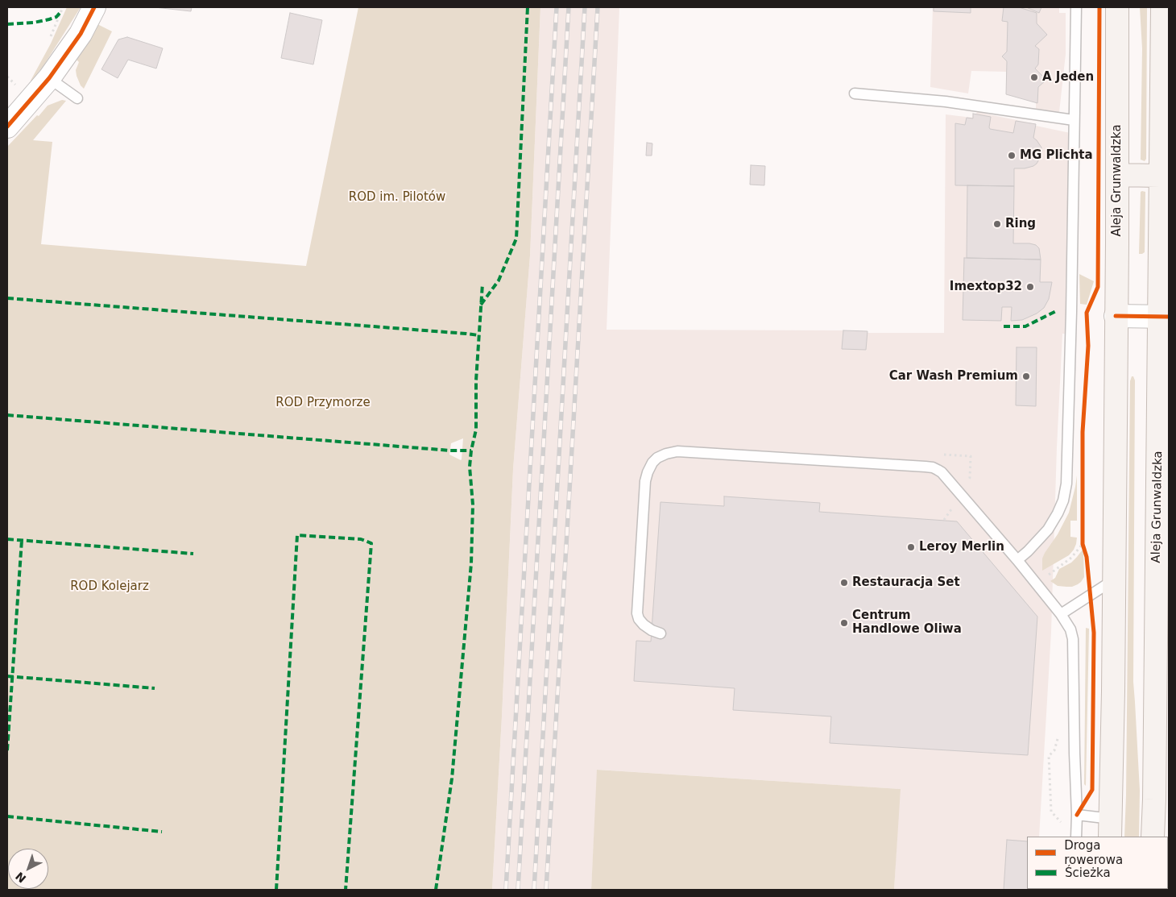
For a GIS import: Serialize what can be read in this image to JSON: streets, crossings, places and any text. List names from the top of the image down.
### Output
{
  "streets": {
    "main road": ["Aleja Grunwaldzka"]
  },
  "parks": ["ROD im. Pilotów", "ROD Przymorze", "ROD Kolejarz"],
  "places": [
    "A Jeden",
    "MG Plichta",
    "Ring",
    "Imextop32",
    "Car Wash Premium",
    "Leroy Merlin",
    "Restauracja Set",
    "Centrum Handlowe Oliwa"
  ],
  "legend": ["Droga rowerowa", "Ścieżka"],
  "north": "bottom left"
}
